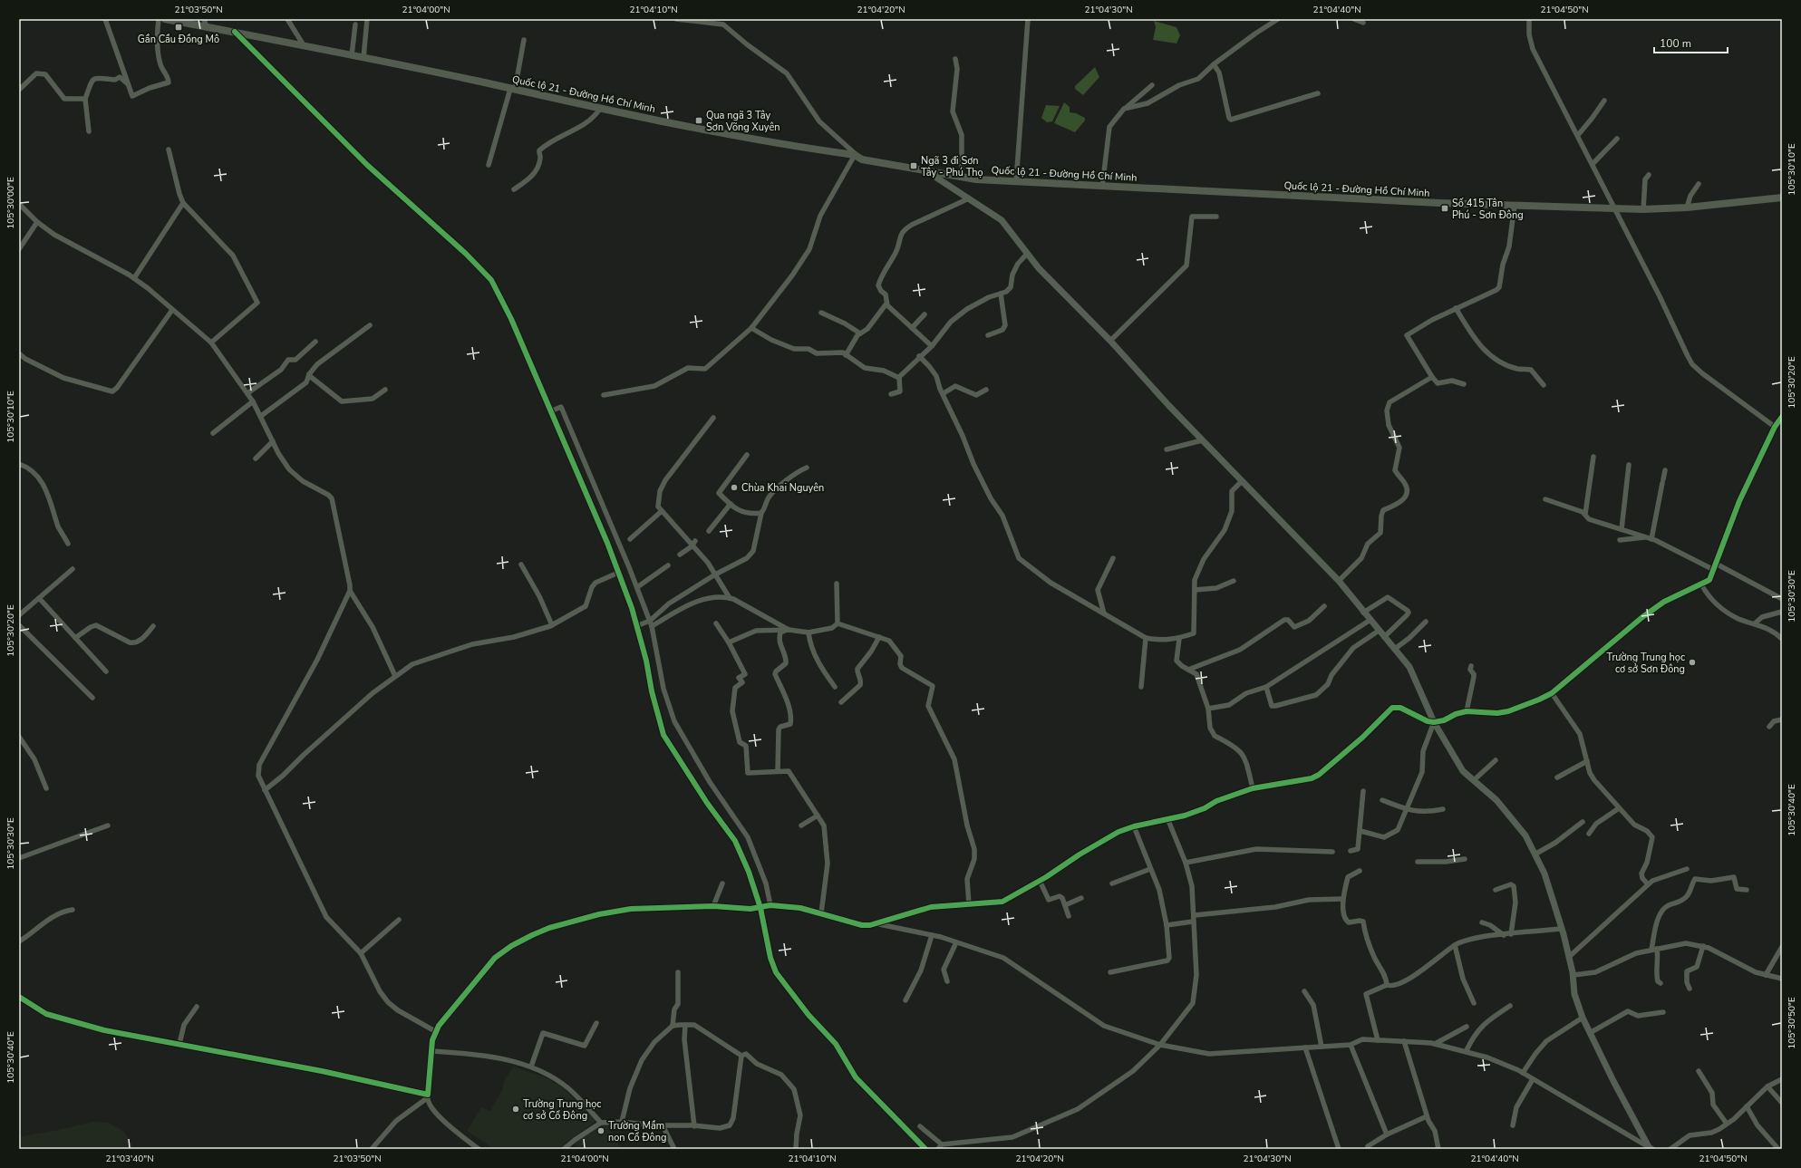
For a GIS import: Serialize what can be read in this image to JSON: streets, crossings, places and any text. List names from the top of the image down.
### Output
{
  "streets": {
    "highway": ["Quốc lộ 21 - Đường Hồ Chí Minh"]
  },
  "places": {
    "transit": [
      "Gần Cầu Đồng Mô",
      "Qua ngã 3 Tây Sơn Võng Xuyên",
      "Ngã 3 đi Sơn Tây - Phú Thọ",
      "Số 415 Tân Phú - Sơn Đông"
    ],
    "other": [
      "Chùa Khai Nguyên",
      "Trường Trung học cơ sở Sơn Đông",
      "Trường Trung học cơ sở Cổ Đông",
      "Trường Mầm non Cổ Đông"
    ]
  },
  "scale_bar": "100 m",
  "coordinates": [
    "21°03'50\"N",
    "21°04'00\"N",
    "21°04'10\"N",
    "21°04'20\"N",
    "21°04'30\"N",
    "21°04'40\"N",
    "21°04'50\"N",
    "105°30'10\"E",
    "105°30'00\"E",
    "105°30'20\"E",
    "105°30'30\"E",
    "105°30'40\"E",
    "105°30'50\"E",
    "21°03'40\"N"
  ]
}
